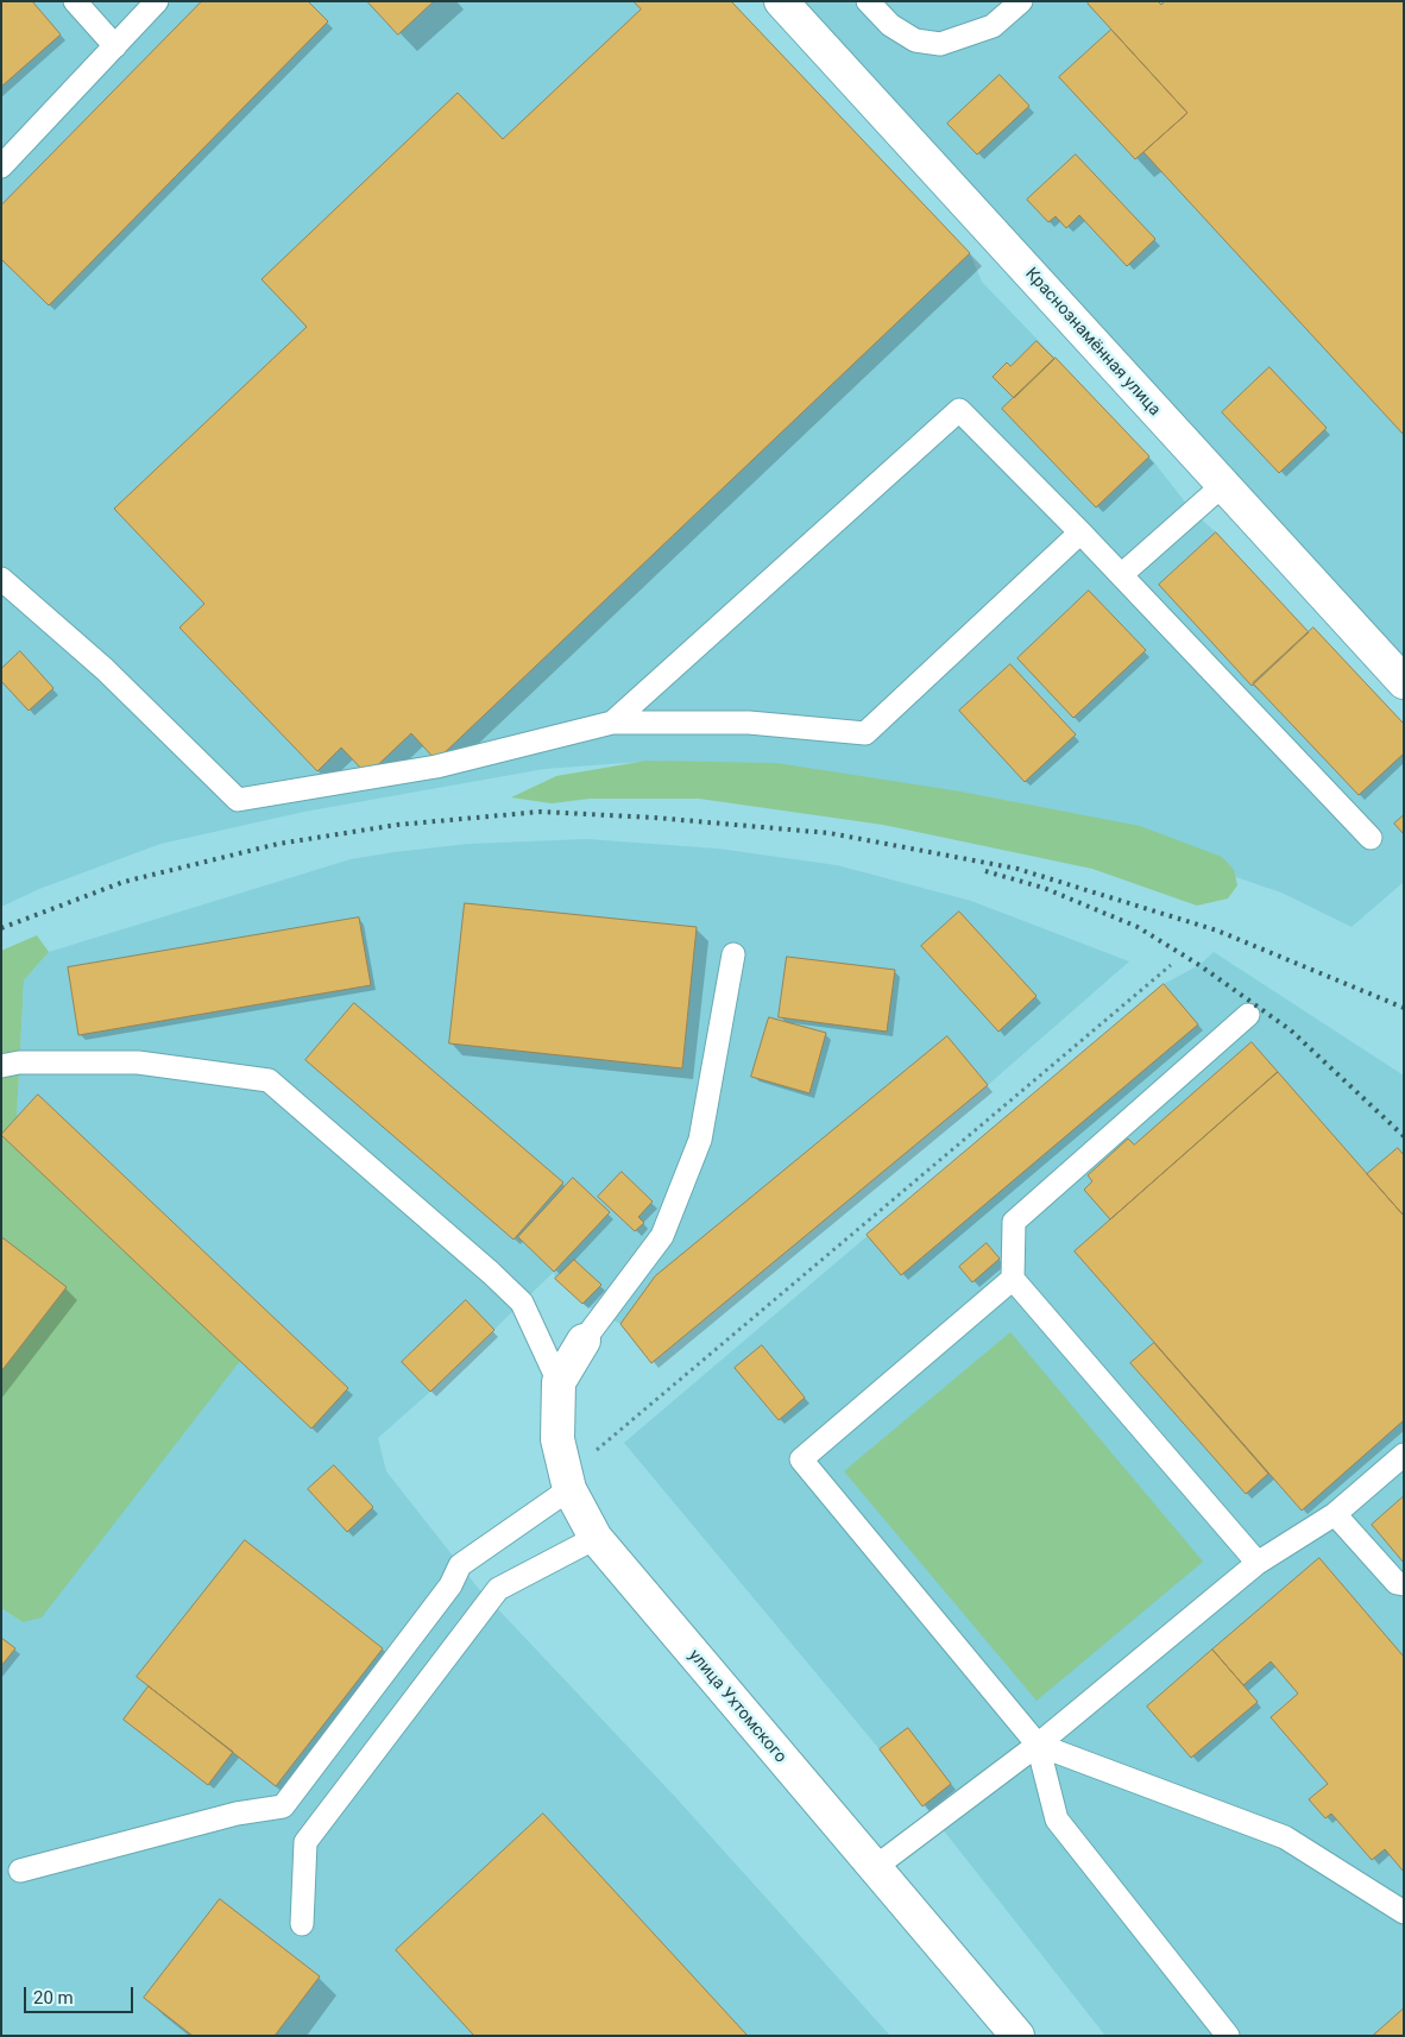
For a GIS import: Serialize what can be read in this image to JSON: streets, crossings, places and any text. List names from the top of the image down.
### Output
{
  "streets": {
    "street": ["Краснознамённая улица", "улица Ухтомского"]
  },
  "scale_bar": "20 m"
}
